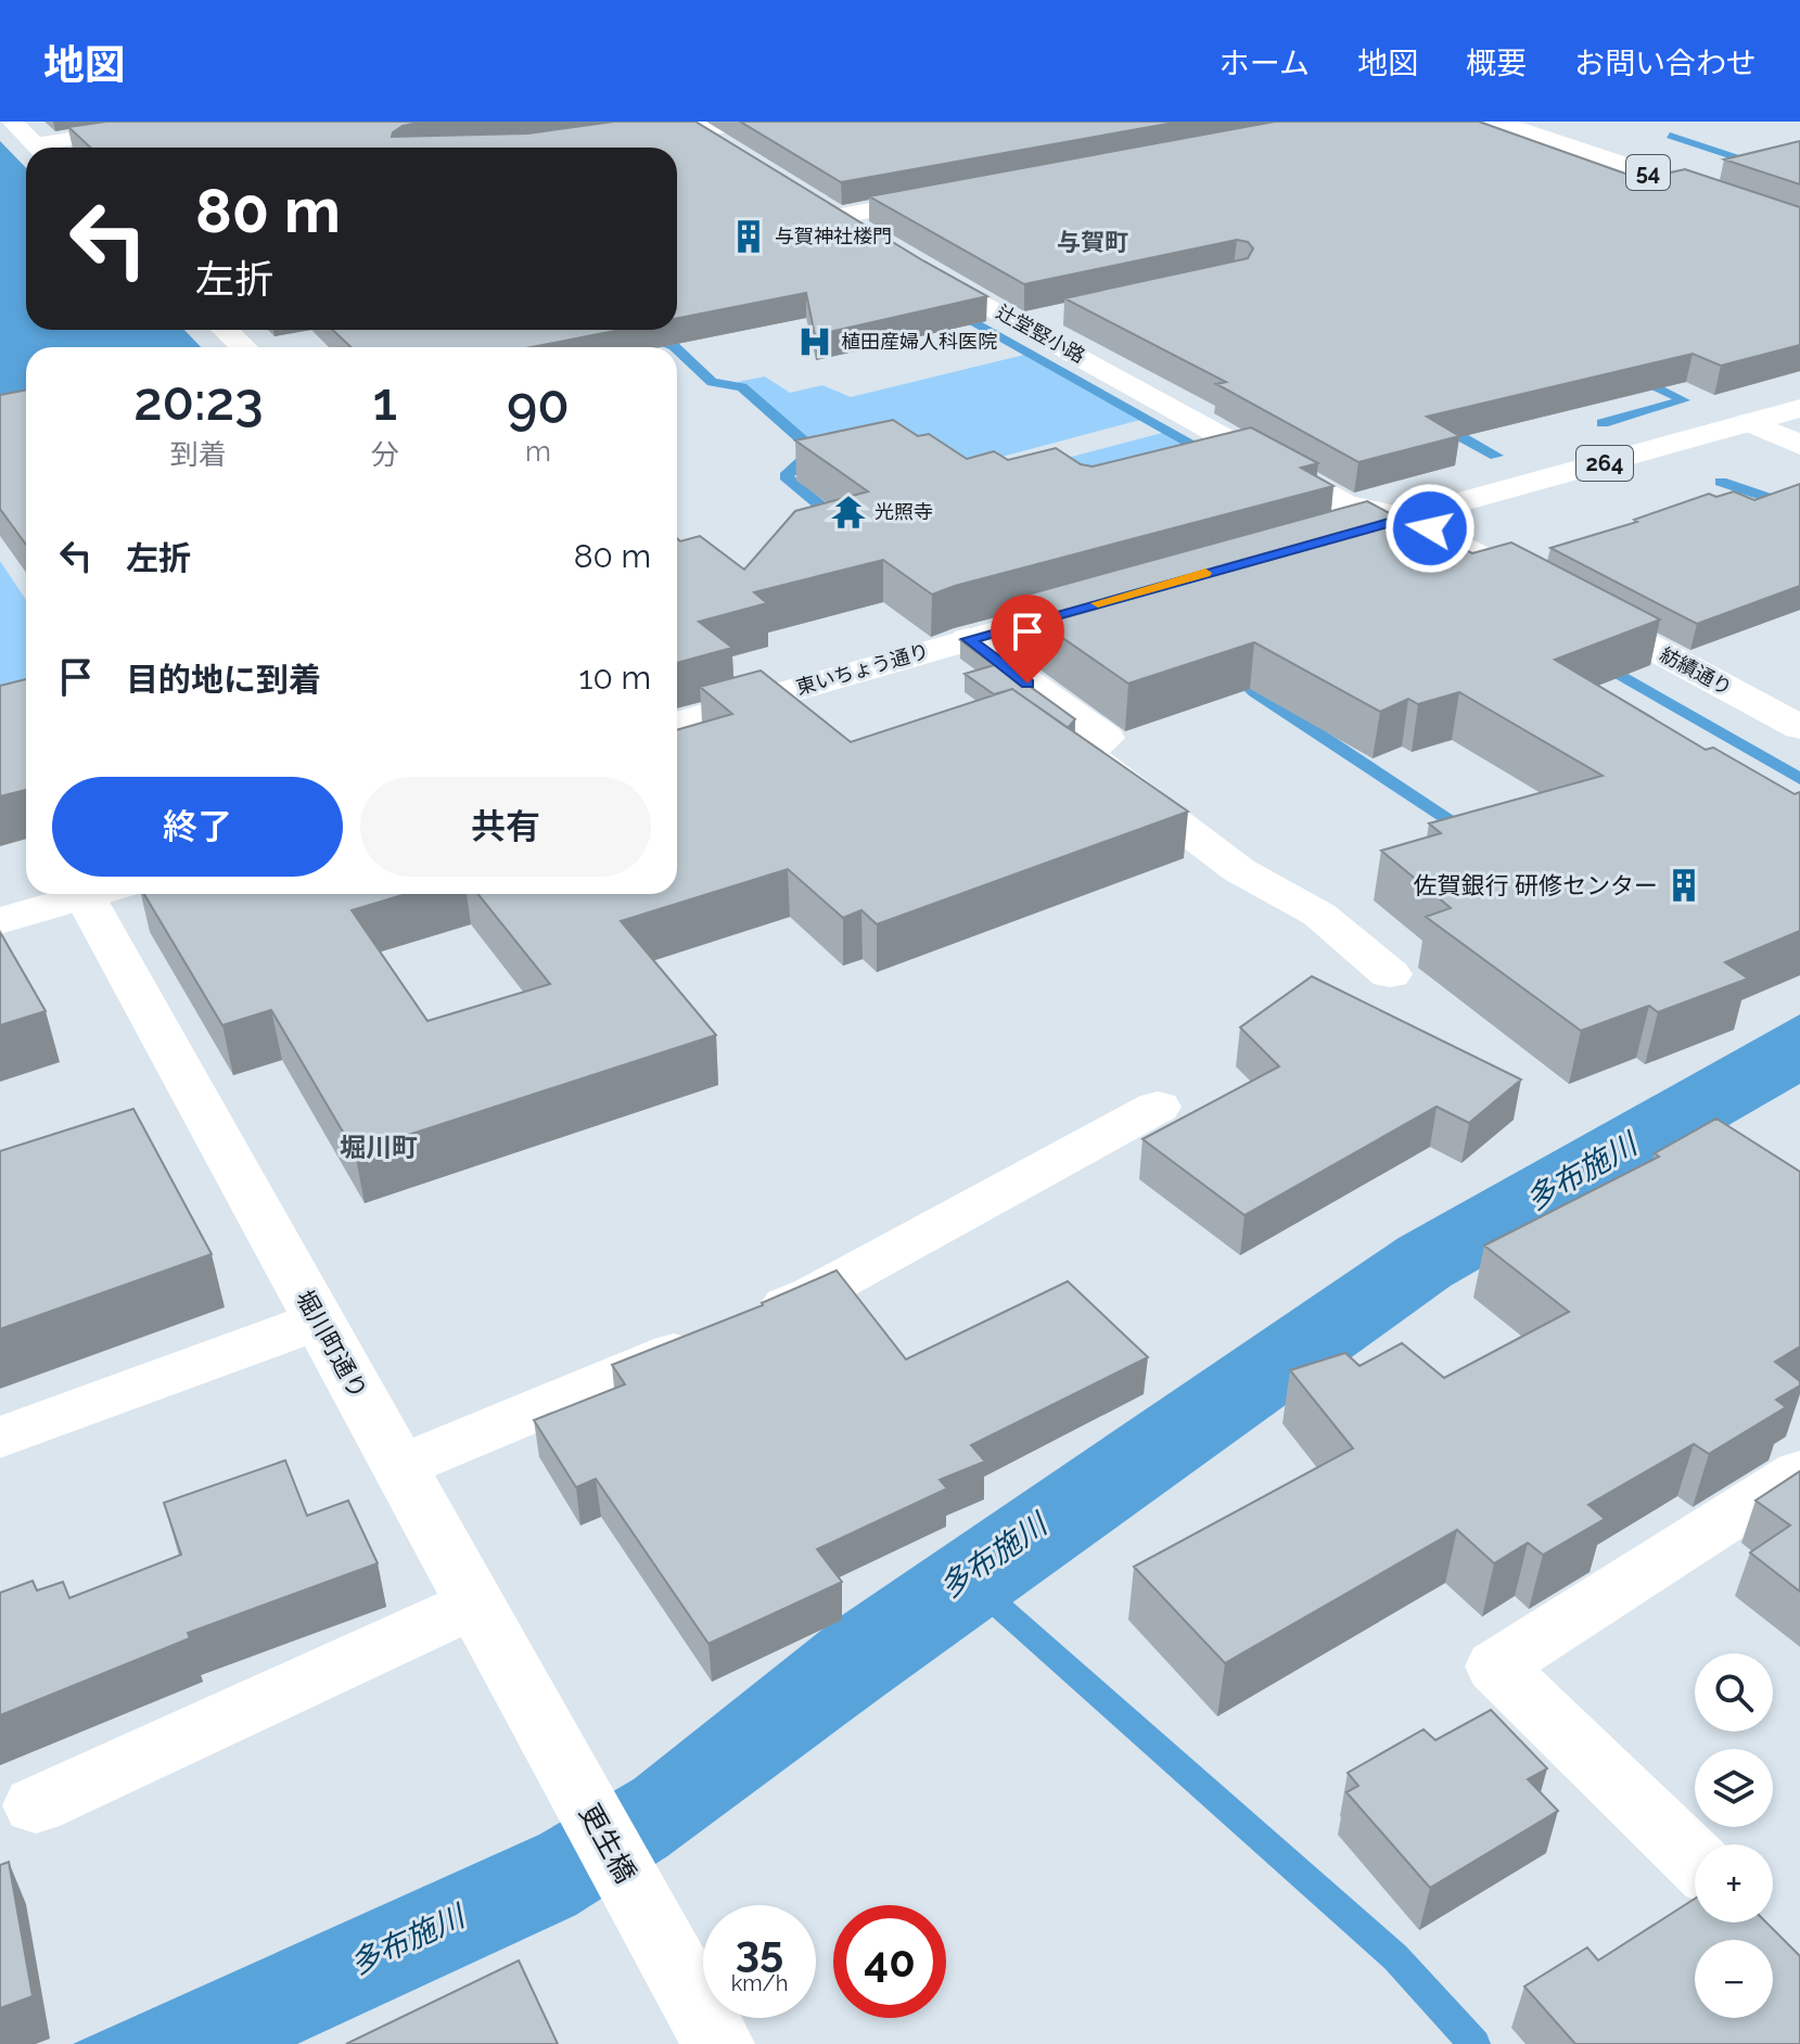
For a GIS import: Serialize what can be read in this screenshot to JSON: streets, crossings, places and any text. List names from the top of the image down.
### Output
{
  "streets": {
    "main road": [
      "54",
      "辻堂竪小路",
      "264",
      "東いちょう通り",
      "紡績通り",
      "堀川町通り",
      "更生橋"
    ]
  },
  "crossings": [
    ["辻堂竪小路", "264"],
    ["辻堂竪小路", "紡績通り"],
    ["264", "紡績通り"],
    ["堀川町通り", "更生橋"]
  ],
  "districts": ["与賀町", "堀川町"],
  "water": ["多布施川"],
  "places": {
    "building": ["与賀神社楼門", "佐賀銀行 研修センター"],
    "hospital": ["植田産婦人科医院"],
    "temple": ["光照寺"]
  },
  "page": {
    "header": "地図",
    "nav": [
      "ホーム",
      "地図",
      "概要",
      "お問い合わせ"
    ],
    "turn": ["80 m", "左折"],
    "eta": [
      "20:23",
      "到着",
      "1",
      "分",
      "90",
      "m"
    ],
    "list": [
      {
        "name": "左折",
        "value": "80 m"
      },
      {
        "name": "目的地に到着",
        "value": "10 m"
      }
    ],
    "buttons": ["終了", "共有"],
    "map_buttons": ["+", "−"],
    "speed": "35 km/h",
    "limit": "40"
  }
}
